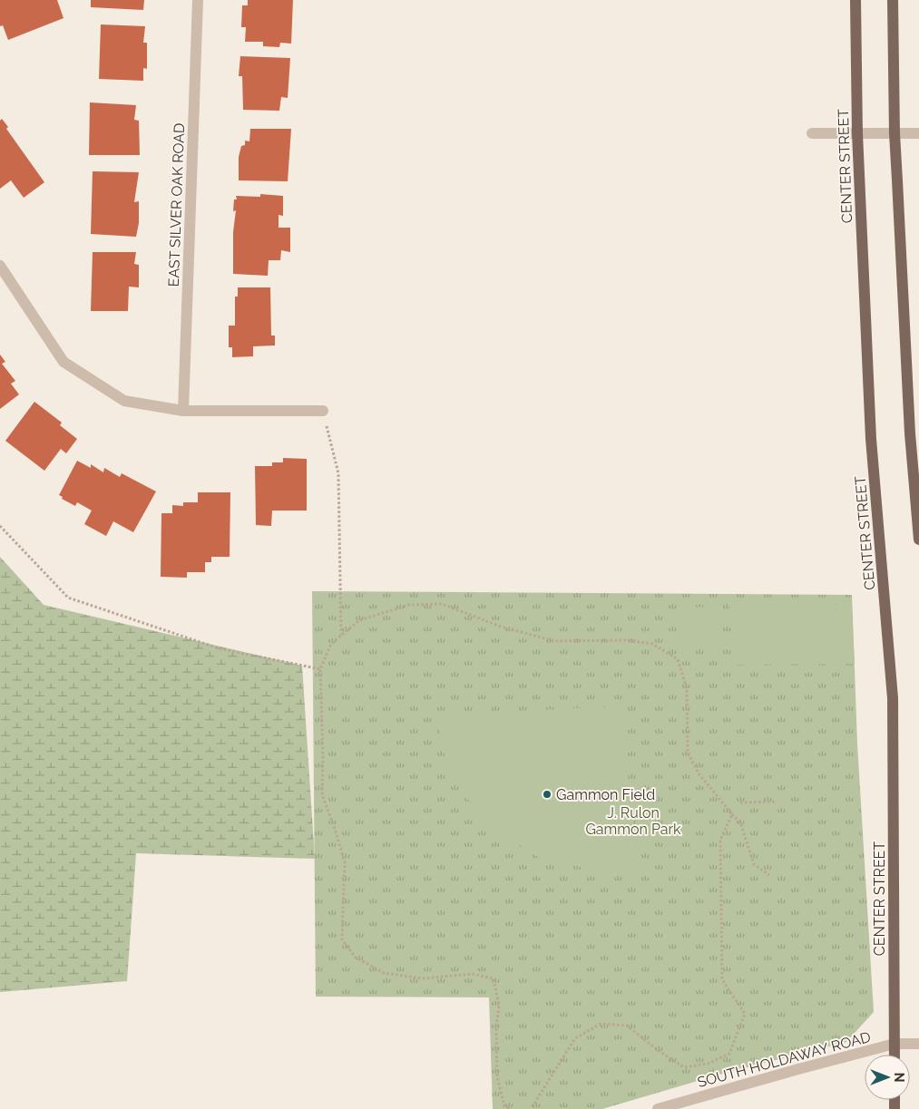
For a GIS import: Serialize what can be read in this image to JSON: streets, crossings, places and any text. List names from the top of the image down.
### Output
{
  "streets": {
    "main road": ["CENTER STREET"],
    "street": ["EAST SILVER OAK ROAD", "SOUTH HOLDAWAY ROAD"]
  },
  "crossings": [
    ["CENTER STREET", "SOUTH HOLDAWAY ROAD"]
  ],
  "parks": ["J. Rulon Gammon Park"],
  "places": ["Gammon Field"],
  "north": "right"
}
